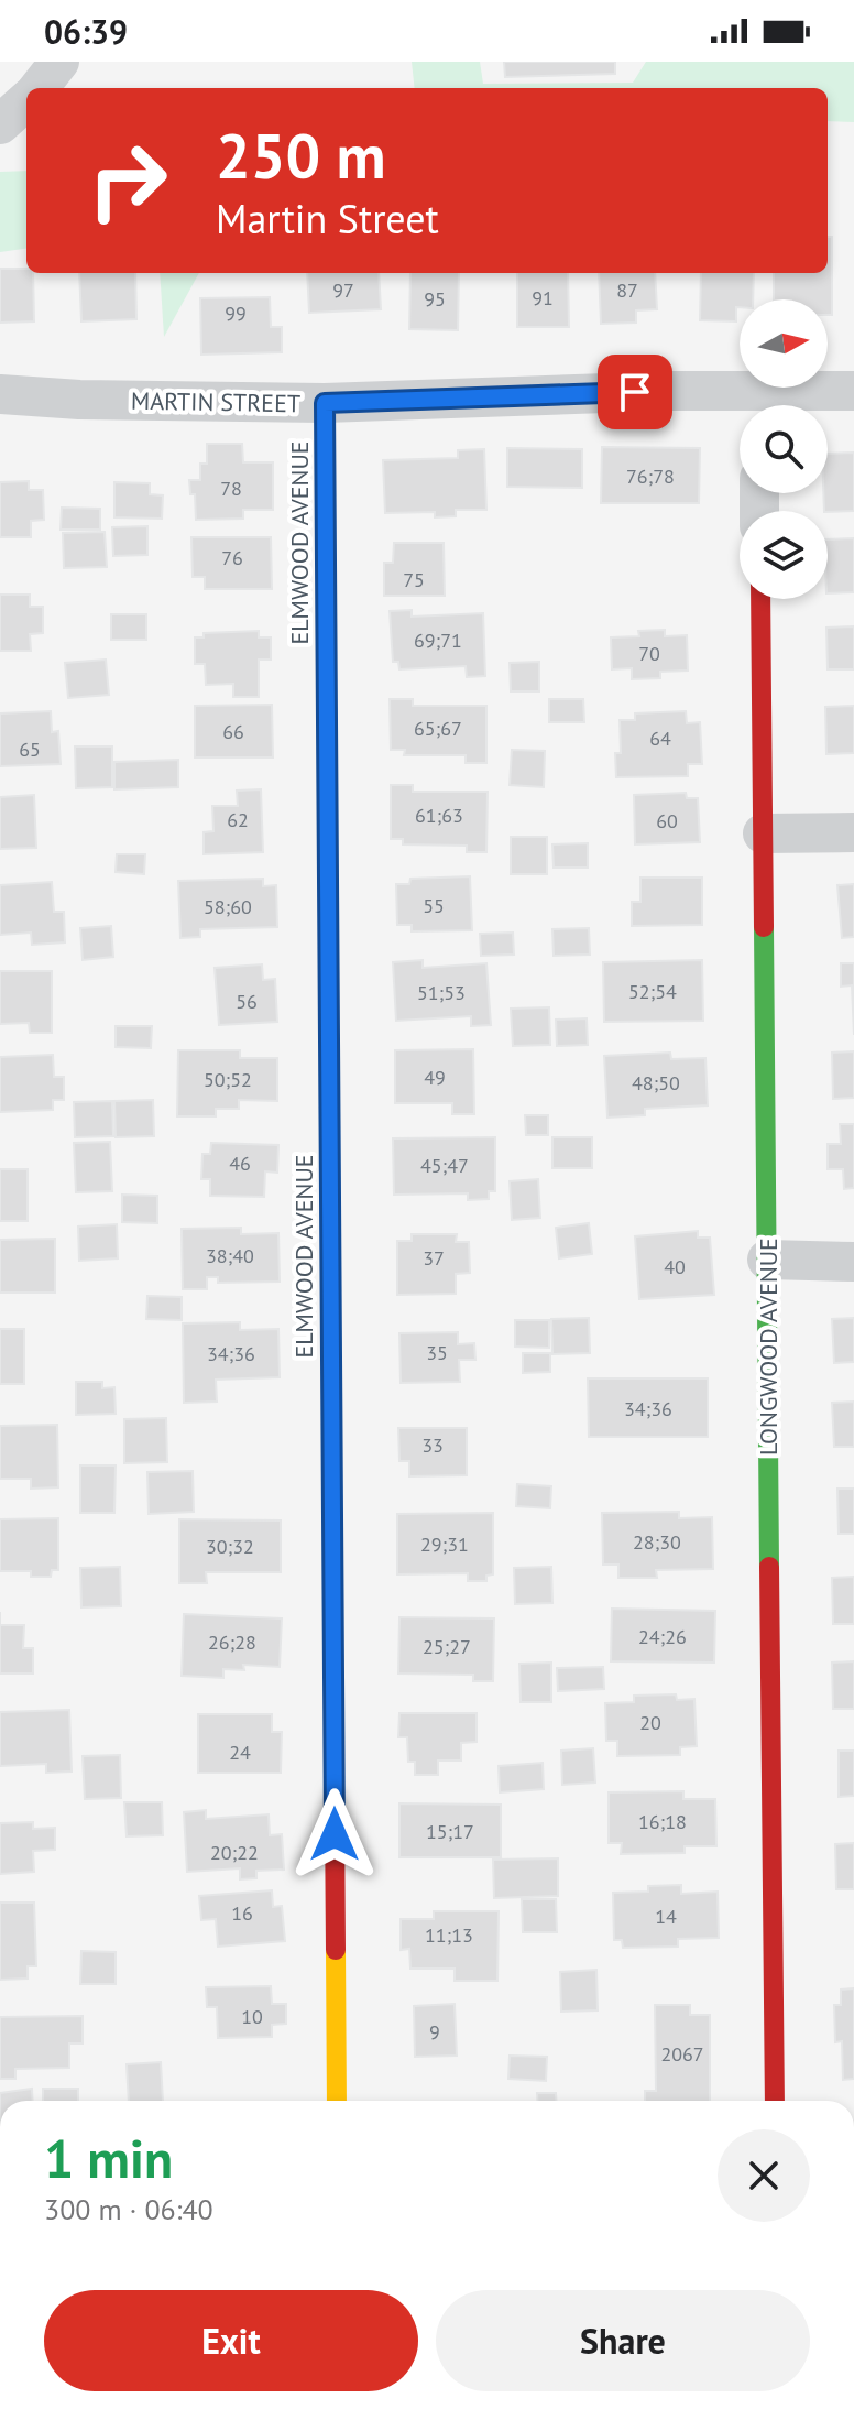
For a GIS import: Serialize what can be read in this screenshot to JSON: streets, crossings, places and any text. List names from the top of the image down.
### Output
{
  "streets": {
    "street": ["MARTIN STREET", "ELMWOOD AVENUE", "LONGWOOD AVENUE"]
  },
  "crossings": [
    ["MARTIN STREET", "ELMWOOD AVENUE"]
  ],
  "house_numbers": [
    "97",
    "87",
    "91",
    "95",
    "99",
    "76;78",
    "78",
    "76",
    "75",
    "69;71",
    "70",
    "65;67",
    "66",
    "64",
    "65",
    "61;63",
    "62",
    "60",
    "55",
    "58;60",
    "52;54",
    "51;53",
    "56",
    "49",
    "50;52",
    "48;50",
    "46",
    "45;47",
    "38;40",
    "37",
    "40",
    "35",
    "34;36",
    "34;36",
    "33",
    "28;30",
    "29;31",
    "30;32",
    "24;26",
    "26;28",
    "25;27",
    "20",
    "24",
    "16;18",
    "15;17",
    "20;22",
    "16",
    "14",
    "11;13",
    "10",
    "9",
    "2067"
  ],
  "north": "right",
  "page": {
    "status": "06:39",
    "turn": ["250 m", "Martin Street"],
    "heading": ["1 min", "300 m · 06:40"],
    "buttons": ["Exit", "Share"]
  }
}
